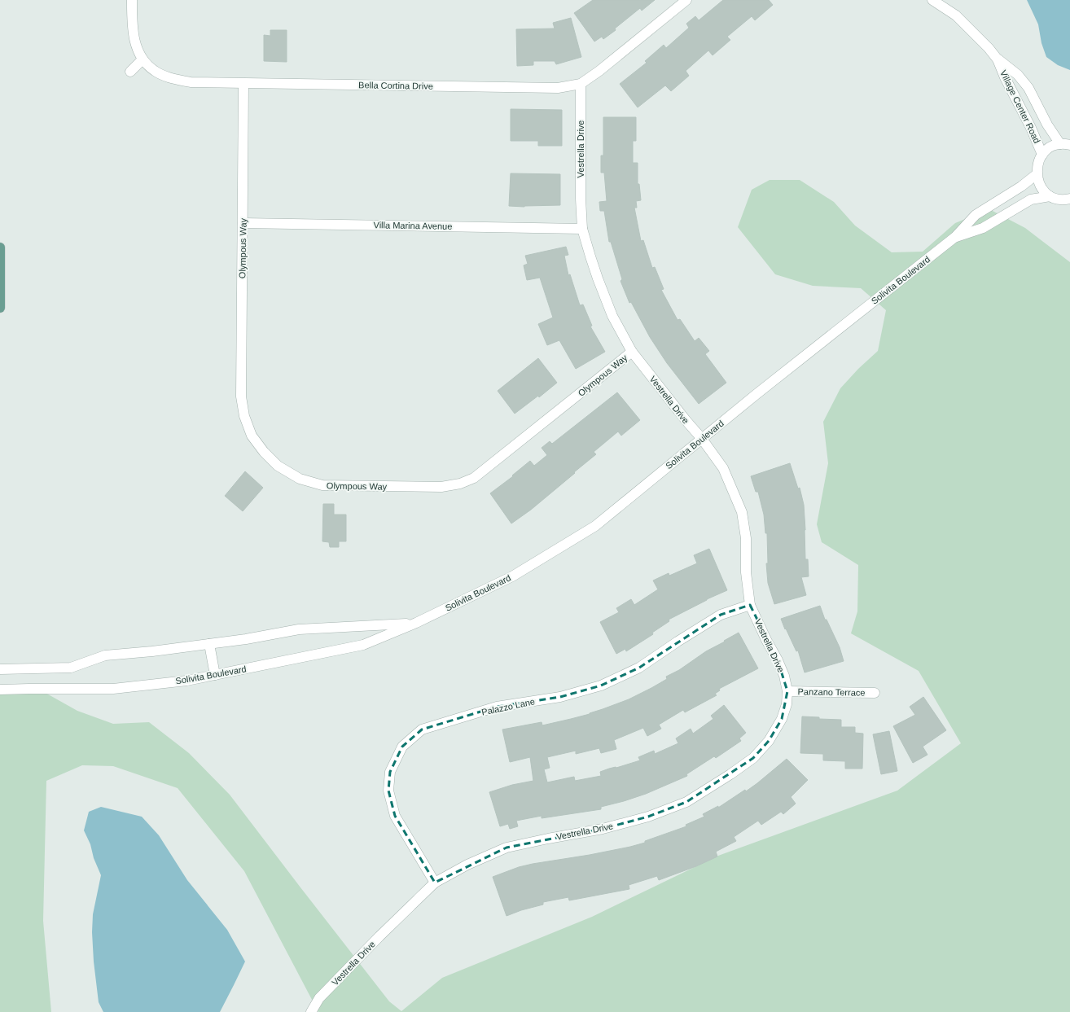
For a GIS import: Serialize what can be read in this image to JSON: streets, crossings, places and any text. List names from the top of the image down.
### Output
{
  "streets": {
    "street": [
      "Bella Cortina Drive",
      "Village Center Road",
      "Vestrella Drive",
      "Villa Marina Avenue",
      "Olympous Way",
      "Solivita Boulevard",
      "Panzano Terrace",
      "Palazzo Lane"
    ]
  },
  "crossings": [
    ["Bella Cortina Drive", "Vestrella Drive"],
    ["Bella Cortina Drive", "Olympous Way"],
    ["Vestrella Drive", "Villa Marina Avenue"],
    ["Vestrella Drive", "Olympous Way"],
    ["Vestrella Drive", "Solivita Boulevard"],
    ["Vestrella Drive", "Panzano Terrace"],
    ["Vestrella Drive", "Palazzo Lane"],
    ["Villa Marina Avenue", "Olympous Way"]
  ]
}
